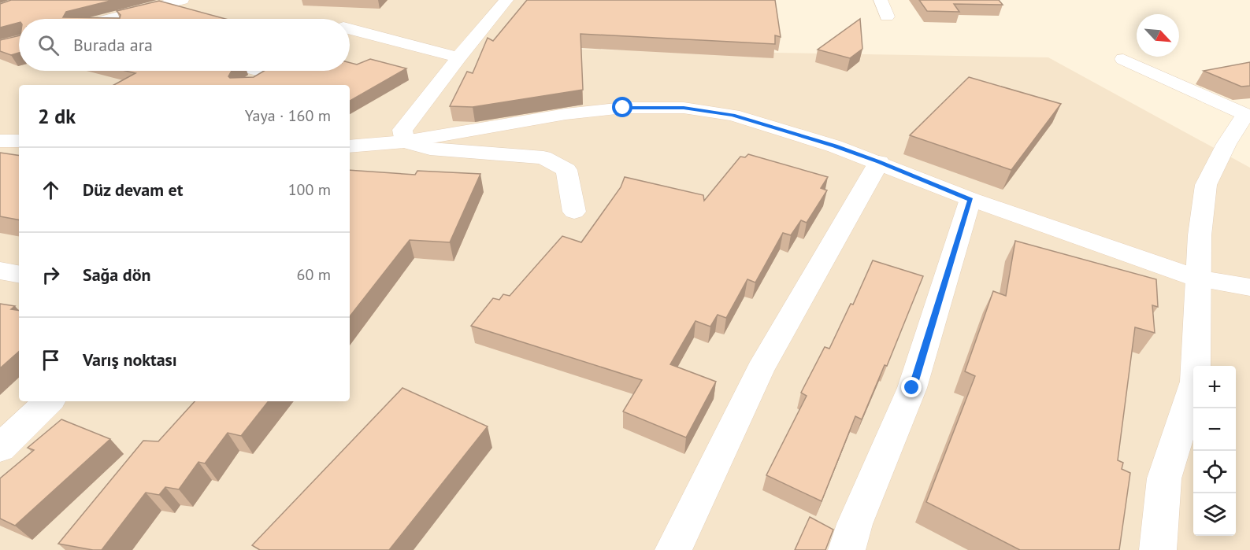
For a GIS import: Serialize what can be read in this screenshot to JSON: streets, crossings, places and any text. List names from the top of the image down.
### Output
{
  "north": "bottom right",
  "page": {
    "search": "Burada ara",
    "heading": ["2 dk", "Yaya · 160 m"],
    "list": [
      ["Düz devam et", "100 m"],
      ["Sağa dön", "60 m"],
      "Varış noktası"
    ],
    "map_buttons": ["+", "−"]
  }
}
